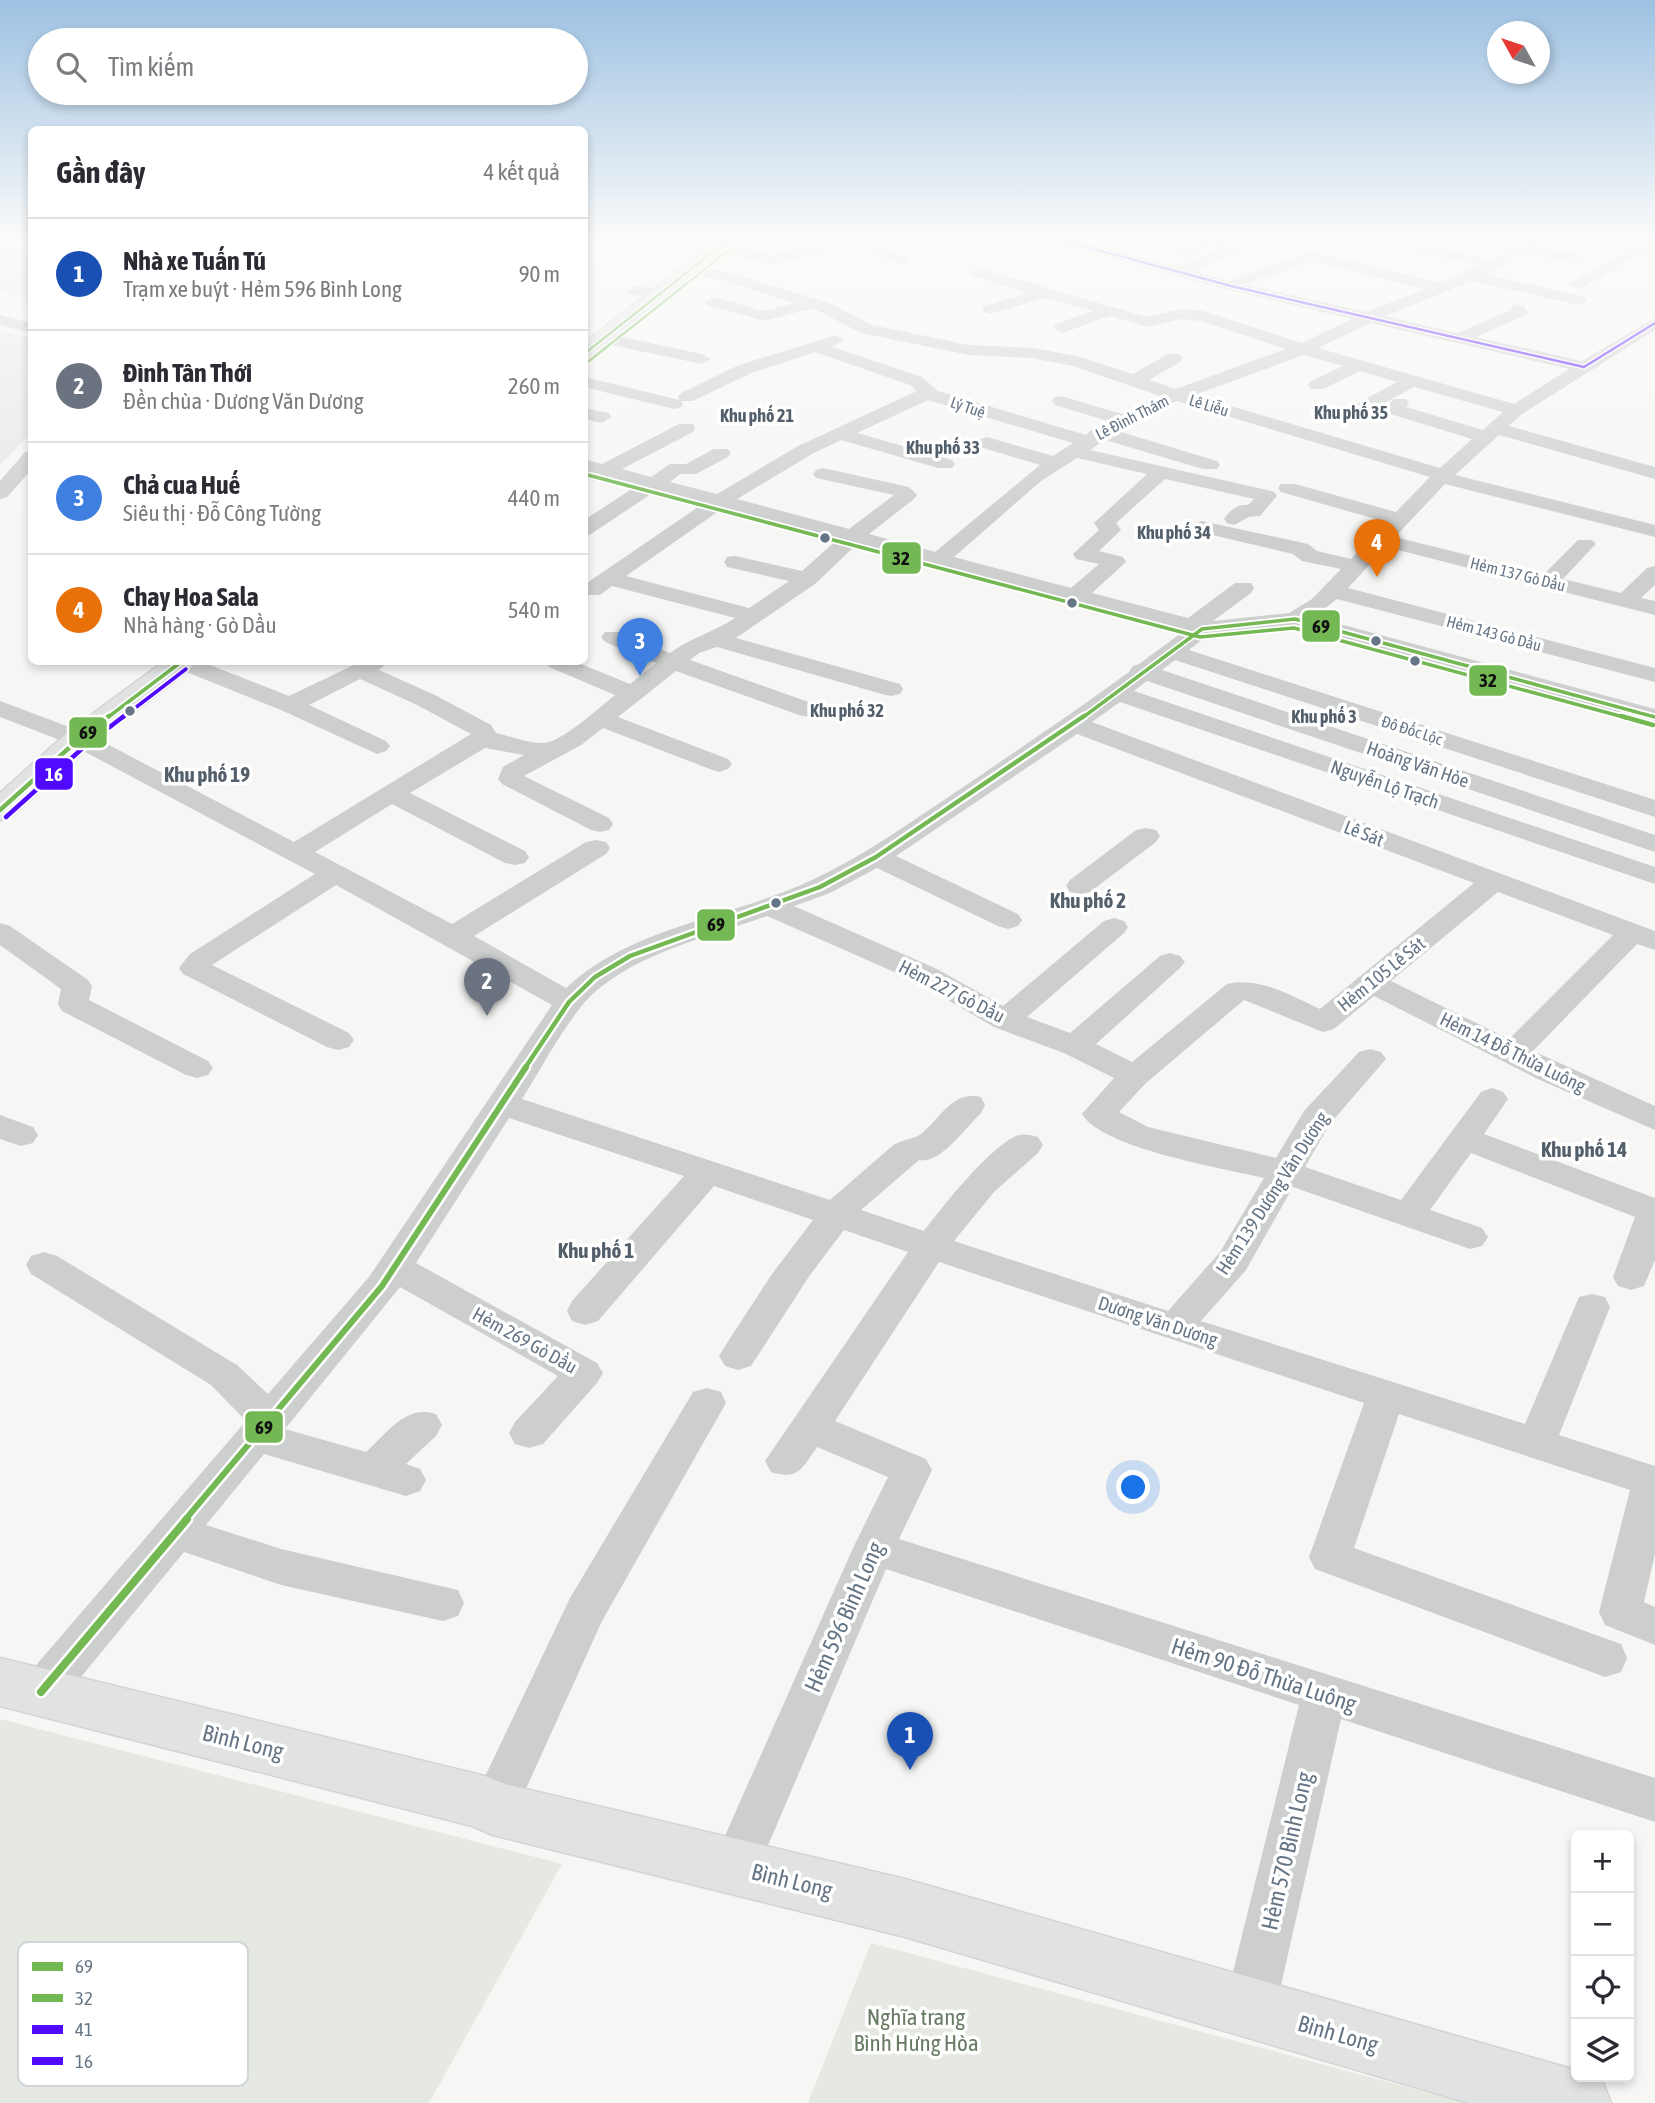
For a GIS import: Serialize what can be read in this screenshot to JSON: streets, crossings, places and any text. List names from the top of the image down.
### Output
{
  "streets": {
    "main road": ["Bình Long"],
    "street": [
      "Lê Liễu",
      "Lý Tuệ",
      "Lê Đình Thám",
      "Hẻm 137 Gò Dầu",
      "Hẻm 143 Gò Dầu",
      "Đô Đốc Lộc",
      "Hoàng Văn Hòe",
      "Nguyễn Lộ Trạch",
      "Lê Sát",
      "Hẻm 105 Lê Sát",
      "Hẻm 227 Gò Dầu",
      "Hẻm 14 Đỗ Thừa Luông",
      "Hẻm 139 Dương Văn Dương",
      "Dương Văn Dương",
      "Hẻm 269 Gò Dầu",
      "Hẻm 596 Bình Long",
      "Hẻm 90 Đỗ Thừa Luông",
      "Hẻm 570 Bình Long"
    ]
  },
  "crossings": [
    ["Lê Liễu", "Lê Đình Thám"],
    ["Lý Tuệ", "Lê Đình Thám"],
    ["Lê Sát", "Hẻm 105 Lê Sát"],
    ["Hẻm 105 Lê Sát", "Hẻm 227 Gò Dầu"],
    ["Hẻm 105 Lê Sát", "Hẻm 14 Đỗ Thừa Luông"],
    ["Hẻm 139 Dương Văn Dương", "Dương Văn Dương"],
    ["Hẻm 596 Bình Long", "Hẻm 90 Đỗ Thừa Luông"],
    ["Hẻm 596 Bình Long", "Bình Long"],
    ["Hẻm 90 Đỗ Thừa Luông", "Hẻm 570 Bình Long"],
    ["Bình Long", "Hẻm 570 Bình Long"]
  ],
  "districts": [
    "Khu phố 35",
    "Khu phố 21",
    "Khu phố 33",
    "Khu phố 34",
    "Khu phố 32",
    "Khu phố 3",
    "Khu phố 19",
    "Khu phố 2",
    "Khu phố 14",
    "Khu phố 1"
  ],
  "parks": ["Nghĩa trang Bình Hưng Hòa"],
  "lines": [
    "transit line 69",
    "transit line 32",
    "transit line 41",
    "transit line 16"
  ],
  "legend": [
    "69",
    "32",
    "41",
    "16"
  ],
  "north": "top left",
  "page": {
    "search": "Tìm kiếm",
    "heading": ["Gần đây", "4 kết quả"],
    "list": [
      {
        "mark": "1",
        "name": "Nhà xe Tuấn Tú",
        "note": "Trạm xe buýt · Hẻm 596 Bình Long",
        "value": "90 m"
      },
      {
        "mark": "2",
        "name": "Đình Tân Thới",
        "note": "Đền chùa · Dương Văn Dương",
        "value": "260 m"
      },
      {
        "mark": "3",
        "name": "Chả cua Huế",
        "note": "Siêu thị · Đỗ Công Tường",
        "value": "440 m"
      },
      {
        "mark": "4",
        "name": "Chay Hoa Sala",
        "note": "Nhà hàng · Gò Dầu",
        "value": "540 m"
      }
    ],
    "pins": [
      "4",
      "3",
      "2",
      "1"
    ],
    "map_buttons": ["+", "−"]
  }
}
